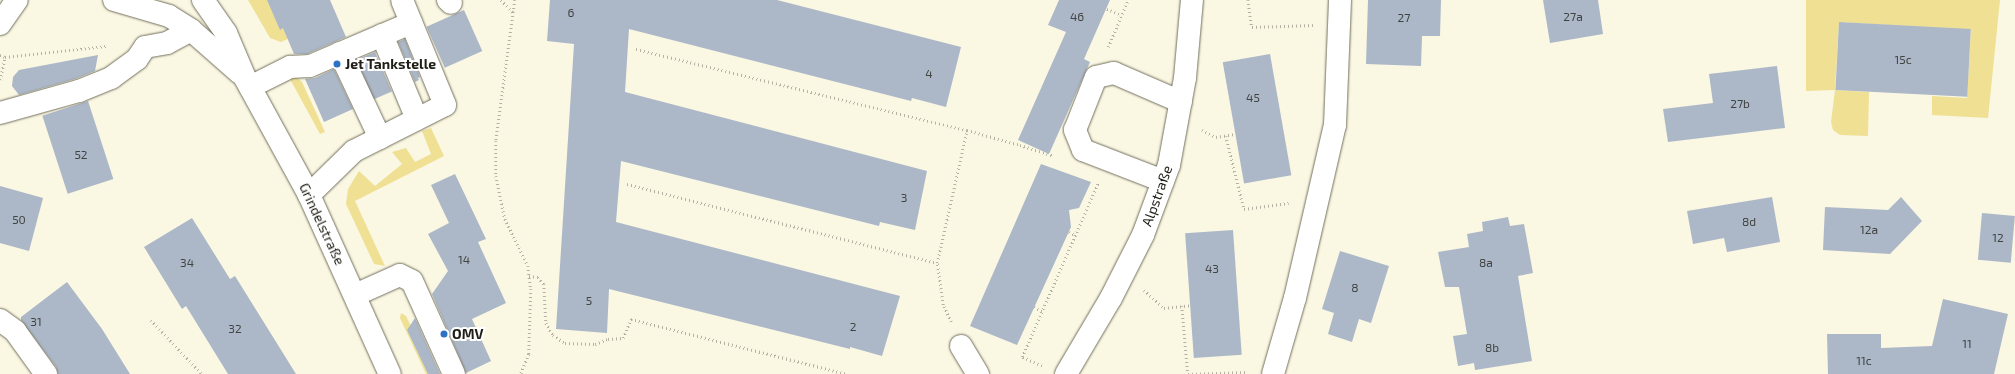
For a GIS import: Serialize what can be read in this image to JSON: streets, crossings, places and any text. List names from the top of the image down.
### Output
{
  "streets": {
    "street": ["Alpstraße", "Grindelstraße"]
  },
  "places": ["Jet Tankstelle", "OMV"],
  "house_numbers": [
    "6",
    "46",
    "27a",
    "27",
    "15c",
    "4",
    "45",
    "27b",
    "52",
    "3",
    "50",
    "8d",
    "12a",
    "12",
    "14",
    "34",
    "8a",
    "43",
    "8",
    "5",
    "31",
    "2",
    "32",
    "11",
    "8b",
    "11c"
  ]
}
